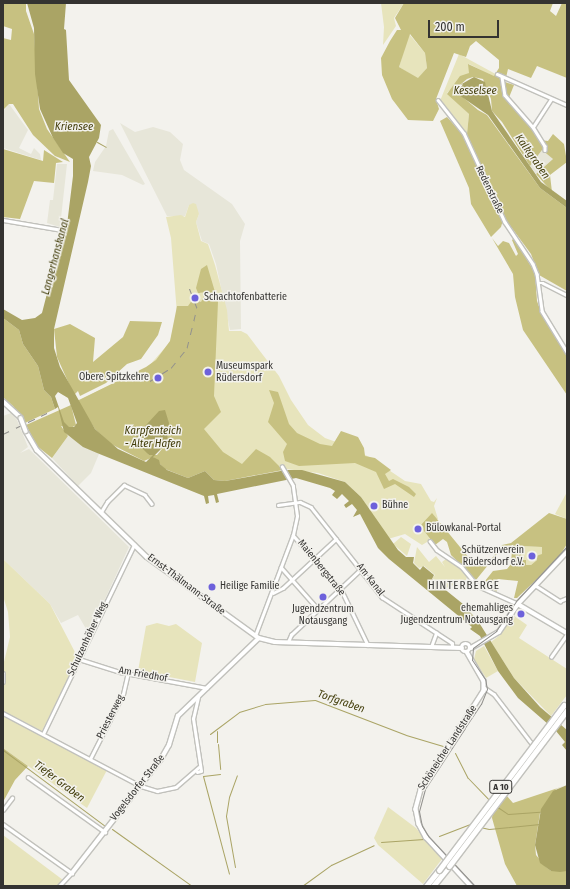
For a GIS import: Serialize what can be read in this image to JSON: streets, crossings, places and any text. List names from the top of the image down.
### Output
{
  "streets": {
    "highway": ["A 10"],
    "main road": ["Ernst-Thälmann-Straße", "Schöneicher Landstraße", "Vogelsdorfer Straße"],
    "street": [
      "Redenstraße",
      "Maienbergstraße",
      "Am Kanal",
      "Schulzenhöher Weg",
      "Am Friedhof",
      "Priesterweg"
    ]
  },
  "crossings": [
    ["Maienbergstraße", "Ernst-Thälmann-Straße"],
    ["Maienbergstraße", "Vogelsdorfer Straße"],
    ["Am Kanal", "Ernst-Thälmann-Straße"],
    ["Am Kanal", "Vogelsdorfer Straße"],
    ["Ernst-Thälmann-Straße", "Schulzenhöher Weg"],
    ["Ernst-Thälmann-Straße", "Vogelsdorfer Straße"],
    ["Schulzenhöher Weg", "Am Friedhof"],
    ["Am Friedhof", "Priesterweg"],
    ["Am Friedhof", "Vogelsdorfer Straße"]
  ],
  "districts": ["HINTERBERGE"],
  "water": [
    "Kesselsee",
    "Kriensee",
    "Kalkgraben",
    "Langerhanskanal",
    "Karpfenteich - Alter Hafen",
    "Torfgraben",
    "Tiefer Graben"
  ],
  "places": [
    "Schachtofenbatterie",
    "Museumspark Rüdersdorf",
    "Obere Spitzkehre",
    "Bühne",
    "Bülowkanal-Portal",
    "Schützenverein Rüdersdorf e.V.",
    "Heilige Familie",
    "Jugendzentrum Notausgang",
    "ehemahliges Jugendzentrum Notausgang"
  ],
  "scale_bar": "200 m"
}
